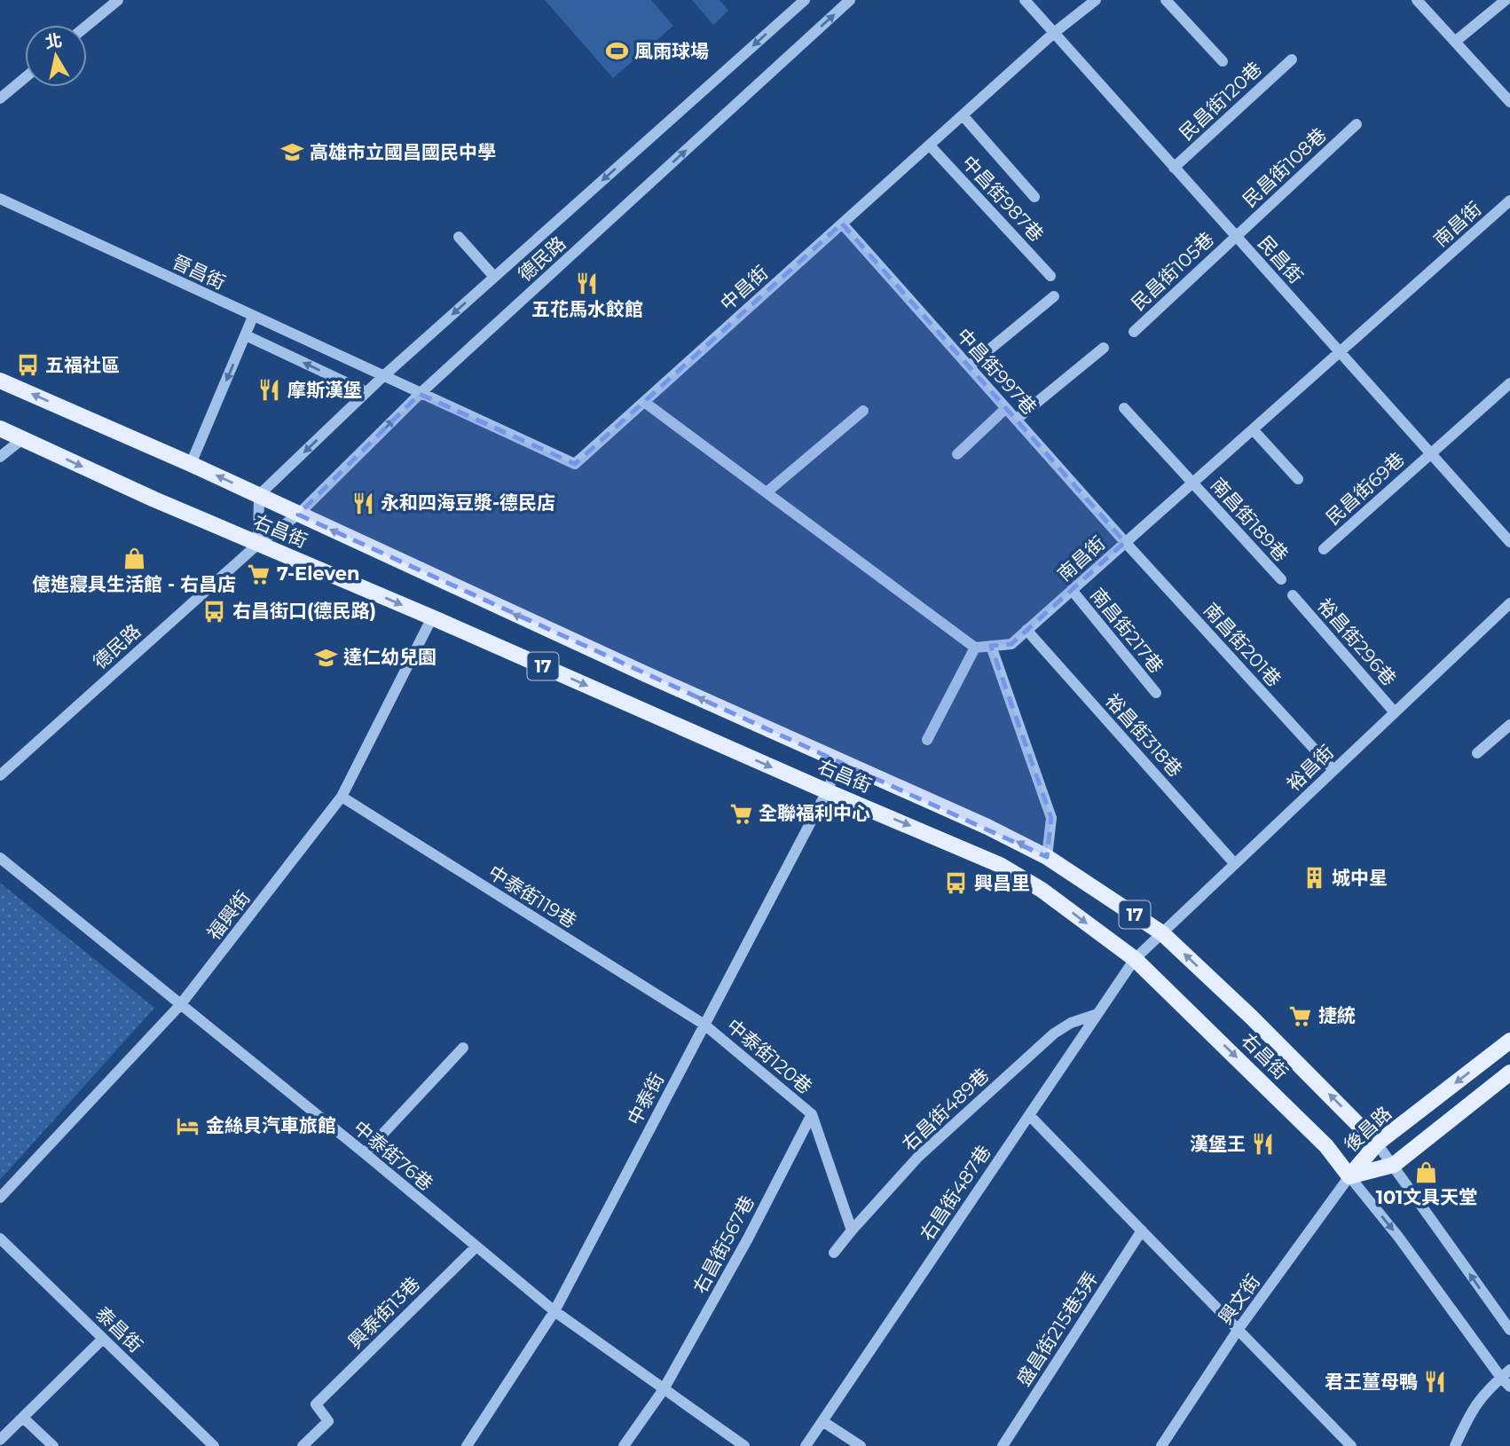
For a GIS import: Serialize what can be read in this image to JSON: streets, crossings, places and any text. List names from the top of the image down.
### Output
{
  "streets": {
    "main road": ["右昌街", "17", "後昌路"],
    "street": [
      "民昌街120巷",
      "民昌街108巷",
      "中昌街987巷",
      "南昌街",
      "德民路",
      "民昌街",
      "民昌街105巷",
      "晉昌街",
      "中昌街",
      "中昌街997巷",
      "民昌街69巷",
      "南昌街189巷",
      "南昌街217巷",
      "裕昌街296巷",
      "南昌街201巷",
      "裕昌街318巷",
      "裕昌街",
      "中泰街119巷",
      "福興街",
      "中泰街120巷",
      "中泰街",
      "右昌街489巷",
      "中泰街76巷",
      "右昌街487巷",
      "右昌街567巷",
      "興文街",
      "興泰街13巷",
      "盛昌街215巷3弄",
      "泰昌街"
    ]
  },
  "crossings": [
    ["民昌街120巷", "民昌街"],
    ["民昌街108巷", "民昌街"],
    ["民昌街108巷", "民昌街105巷"],
    ["中昌街987巷", "中昌街"],
    ["南昌街", "民昌街"],
    ["南昌街", "中昌街997巷"],
    ["南昌街", "南昌街189巷"],
    ["南昌街", "南昌街217巷"],
    ["南昌街", "南昌街201巷"],
    ["南昌街", "裕昌街318巷"],
    ["德民路", "晉昌街"],
    ["德民路", "中昌街"],
    ["德民路", "右昌街"],
    ["民昌街", "民昌街105巷"],
    ["民昌街", "中昌街"],
    ["民昌街", "民昌街69巷"],
    ["晉昌街", "中昌街"],
    ["中昌街", "中昌街997巷"],
    ["中昌街997巷", "南昌街201巷"],
    ["右昌街", "裕昌街"],
    ["右昌街", "福興街"],
    ["右昌街", "中泰街"],
    ["右昌街", "後昌路"],
    ["右昌街", "右昌街487巷"],
    ["右昌街", "興文街"],
    ["裕昌街296巷", "裕昌街"],
    ["南昌街201巷", "裕昌街"],
    ["裕昌街318巷", "裕昌街"],
    ["裕昌街", "右昌街487巷"],
    ["中泰街119巷", "福興街"],
    ["中泰街119巷", "中泰街120巷"],
    ["中泰街119巷", "中泰街"],
    ["福興街", "中泰街76巷"],
    ["中泰街120巷", "中泰街"],
    ["中泰街120巷", "右昌街567巷"],
    ["中泰街", "中泰街76巷"],
    ["右昌街489巷", "右昌街487巷"],
    ["後昌路", "興文街"],
    ["中泰街76巷", "右昌街567巷"],
    ["中泰街76巷", "興泰街13巷"]
  ],
  "places": {
    "sports": ["風雨球場"],
    "school or university": ["高雄市立國昌國民中學", "達仁幼兒園"],
    "restaurant": [
      "五花馬水餃館",
      "摩斯漢堡",
      "永和四海豆漿-德民店",
      "漢堡王",
      "君王薑母鴨"
    ],
    "bus stop": ["五福社區", "右昌街口(德民路)", "興昌里"],
    "shop": ["億進寢具生活館 - 右昌店", "101文具天堂"],
    "supermarket": ["7-Eleven", "全聯福利中心", "捷統"],
    "building": ["城中星"],
    "hotel": ["金絲貝汽車旅館"]
  },
  "north": "top"
}
